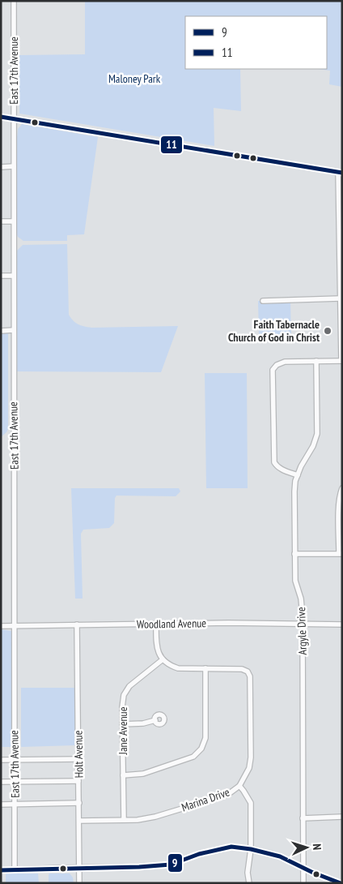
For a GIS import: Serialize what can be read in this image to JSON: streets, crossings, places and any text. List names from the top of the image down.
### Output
{
  "streets": {
    "street": [
      "East 17th Avenue",
      "Woodland Avenue",
      "Argyle Drive",
      "Jane Avenue",
      "Holt Avenue",
      "Marina Drive"
    ]
  },
  "crossings": [
    ["East 17th Avenue", "Woodland Avenue"],
    ["Woodland Avenue", "Argyle Drive"],
    ["Woodland Avenue", "Holt Avenue"],
    ["Jane Avenue", "Marina Drive"],
    ["Holt Avenue", "Marina Drive"]
  ],
  "parks": ["Maloney Park"],
  "places": ["Faith Tabernacle Church of God in Christ"],
  "lines": ["transit line 11", "transit line 9"],
  "legend": ["9", "11"],
  "north": "right"
}
